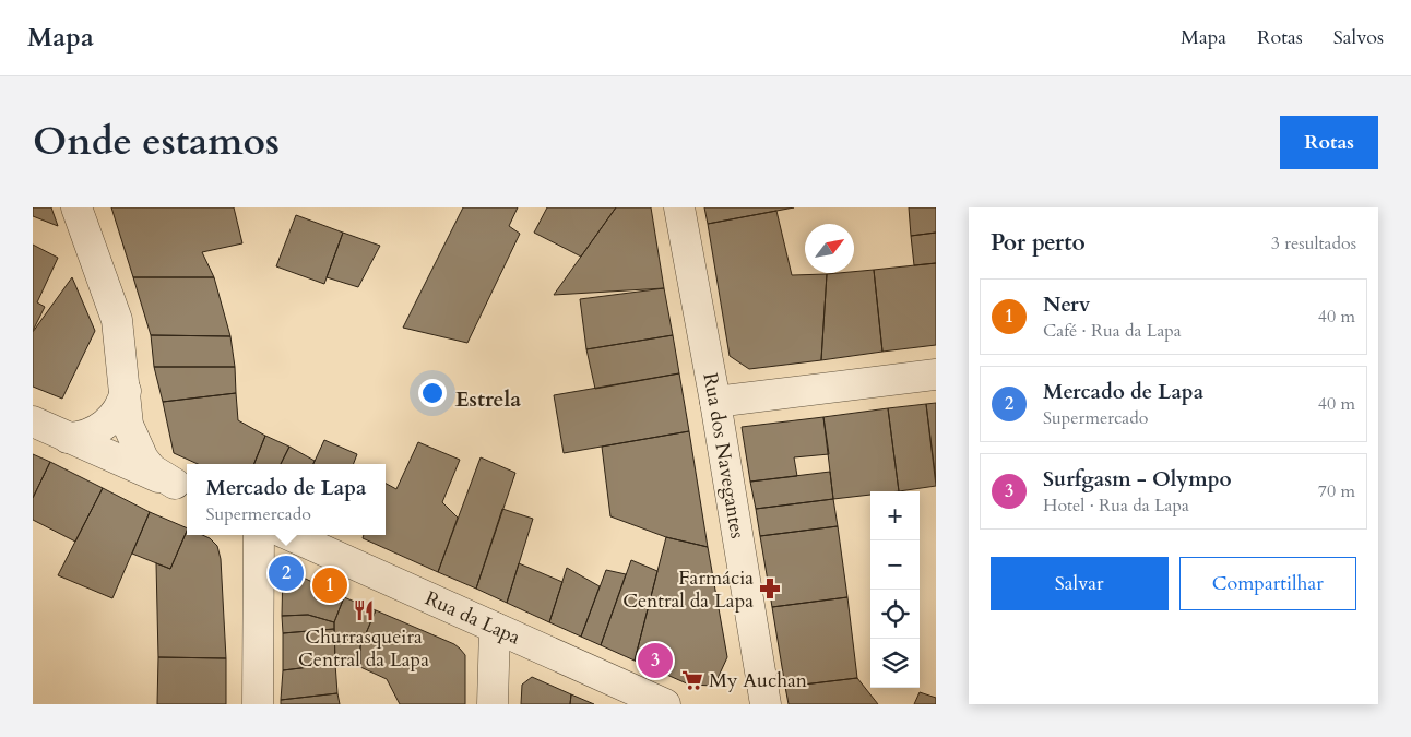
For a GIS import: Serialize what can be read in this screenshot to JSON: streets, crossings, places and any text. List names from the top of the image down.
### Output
{
  "streets": {
    "street": ["Rua dos Navegantes", "Rua da Lapa"]
  },
  "districts": ["Estrela"],
  "places": {
    "pharmacy": ["Farmácia Central da Lapa"],
    "restaurant": ["Churrasqueira Central da Lapa"],
    "supermarket": ["My Auchan"]
  },
  "north": "top right",
  "page": {
    "header": "Mapa",
    "nav": ["Mapa", "Rotas", "Salvos"],
    "title": "Onde estamos",
    "buttons": [
      "Rotas",
      ["Salvar", "Compartilhar"]
    ],
    "heading": ["Por perto", "3 resultados"],
    "list": [
      {
        "mark": "1",
        "name": "Nerv",
        "note": "Café · Rua da Lapa",
        "value": "40 m"
      },
      {
        "mark": "2",
        "name": "Mercado de Lapa",
        "note": "Supermercado",
        "value": "40 m"
      },
      {
        "mark": "3",
        "name": "Surfgasm - Olympo",
        "note": "Hotel · Rua da Lapa",
        "value": "70 m"
      }
    ],
    "popup": ["Mercado de Lapa", "Supermercado"],
    "map_buttons": ["+", "−"],
    "pins": ["2", "1", "3"]
  }
}
